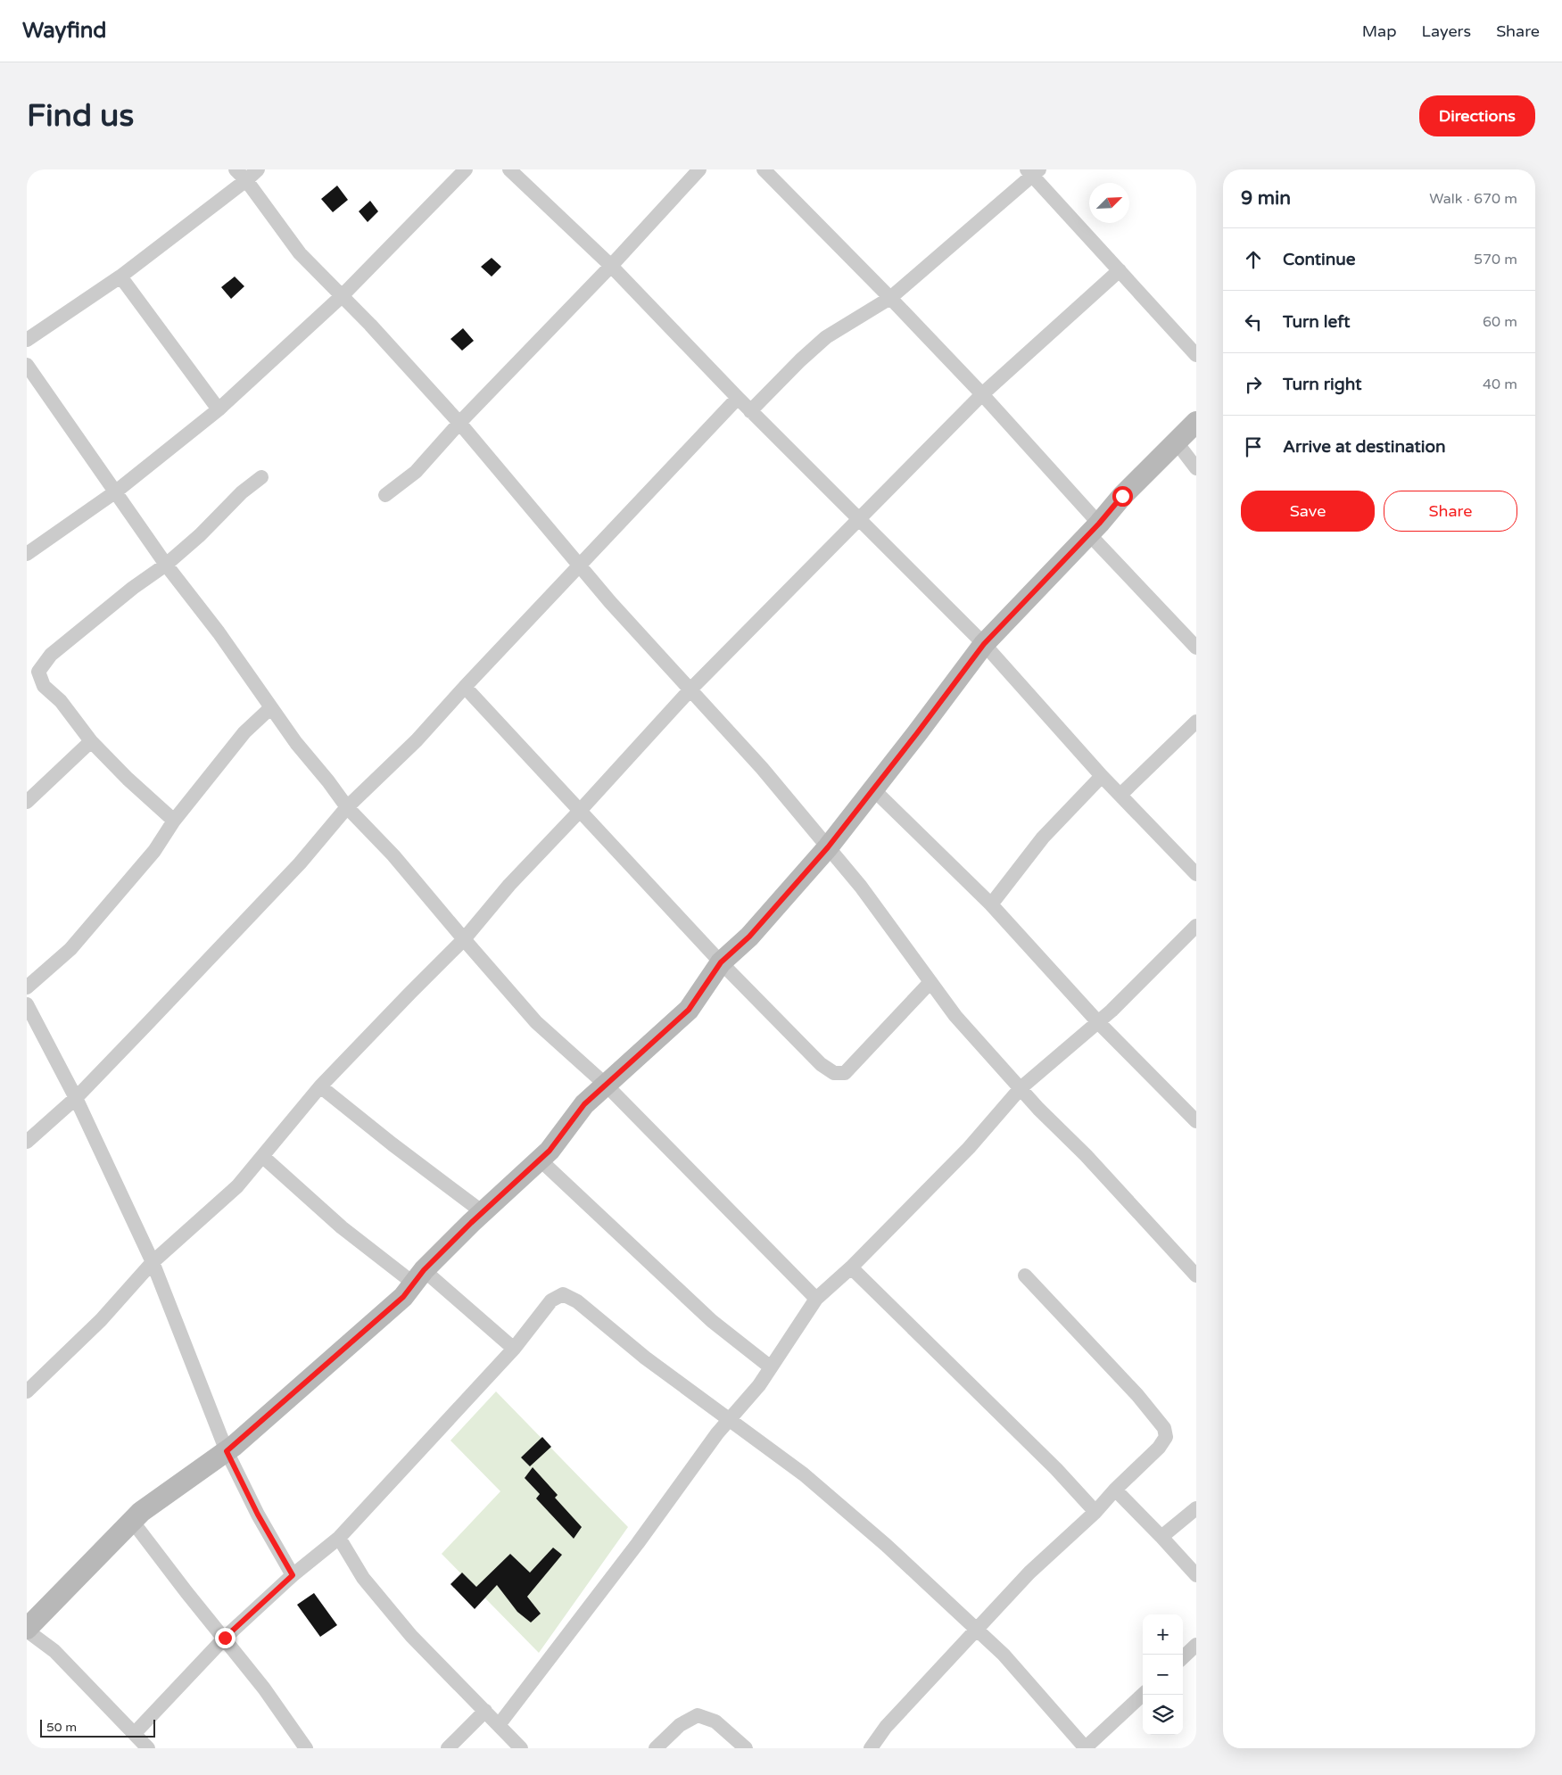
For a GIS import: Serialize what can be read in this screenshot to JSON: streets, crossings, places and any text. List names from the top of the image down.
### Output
{
  "scale_bar": "50 m",
  "north": "top right",
  "page": {
    "header": "Wayfind",
    "nav": ["Map", "Layers", "Share"],
    "buttons": [
      "Directions",
      ["Save", "Share"]
    ],
    "title": "Find us",
    "heading": ["9 min", "Walk · 670 m"],
    "list": [
      ["Continue", "570 m"],
      ["Turn left", "60 m"],
      ["Turn right", "40 m"],
      "Arrive at destination"
    ],
    "map_buttons": ["+", "−"],
    "scale": "50 m"
  }
}
